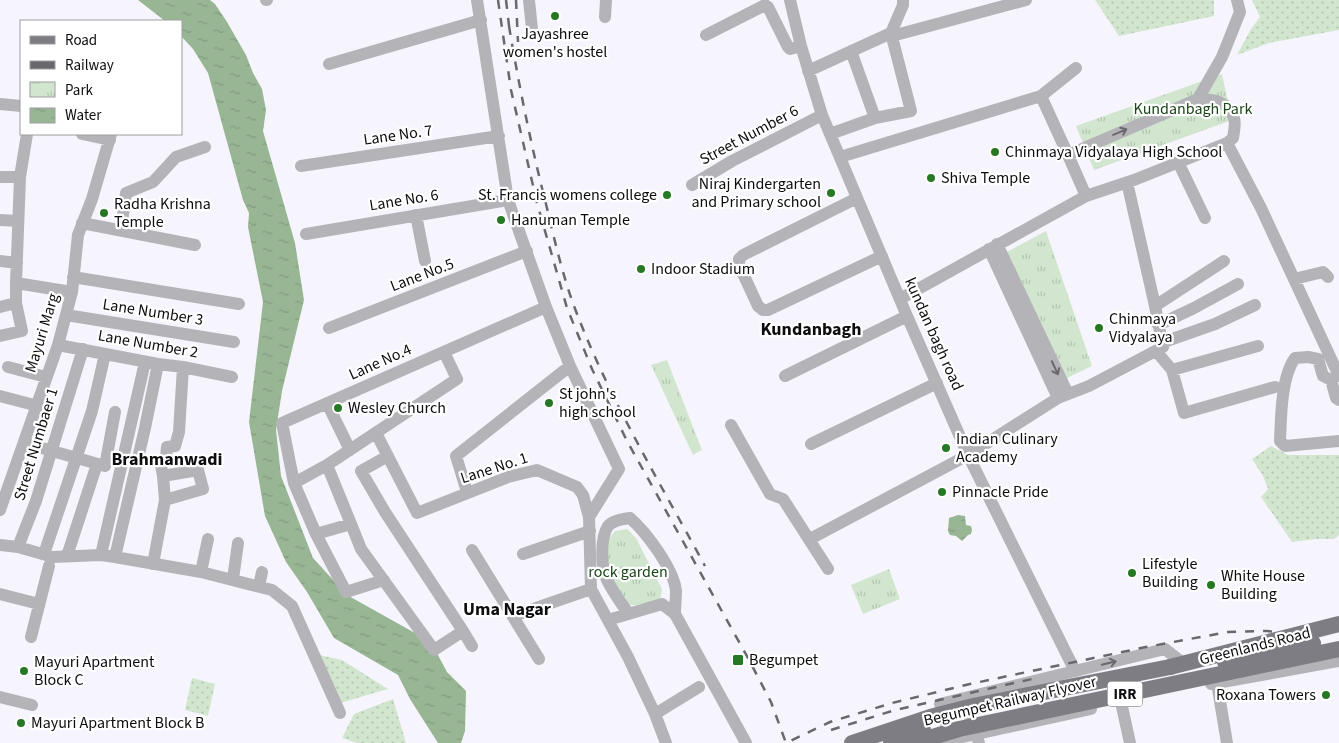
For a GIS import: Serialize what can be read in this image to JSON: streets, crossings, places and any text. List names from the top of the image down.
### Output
{
  "streets": {
    "main road": ["Greenlands Road", "IRR", "Begumpet Railway Flyover"],
    "street": [
      "Lane No. 7",
      "Street Number 6",
      "Lane No. 6",
      "Lane No.5",
      "Lane Number 3",
      "Mayuri Marg",
      "kundan bagh road",
      "Lane Number 2",
      "Lane No.4",
      "Street Numbaer 1",
      "Lane No. 1"
    ]
  },
  "crossings": [
    ["Street Number 6", "kundan bagh road"],
    ["Lane Number 3", "Mayuri Marg"],
    ["Mayuri Marg", "Lane Number 2"],
    ["Lane Number 2", "Street Numbaer 1"],
    ["Greenlands Road", "Begumpet Railway Flyover"],
    ["IRR", "Begumpet Railway Flyover"]
  ],
  "districts": ["Kundanbagh", "Brahmanwadi", "Uma Nagar"],
  "parks": ["Kundanbagh Park", "rock garden"],
  "places": {
    "other": [
      "Jayashree women's hostel",
      "Chinmaya Vidyalaya High School",
      "Shiva Temple",
      "Niraj Kindergarten and Primary school",
      "St. Francis womens college",
      "Radha Krishna Temple",
      "Hanuman Temple",
      "Indoor Stadium",
      "Chinmaya Vidyalaya",
      "St john's high school",
      "Wesley Church",
      "Indian Culinary Academy",
      "Pinnacle Pride",
      "Lifestyle Building",
      "White House Building",
      "Mayuri Apartment Block C",
      "Roxana Towers",
      "Mayuri Apartment Block B"
    ],
    "transit": ["Begumpet"]
  },
  "legend": [
    "Road",
    "Railway",
    "Park",
    "Water"
  ]
}
